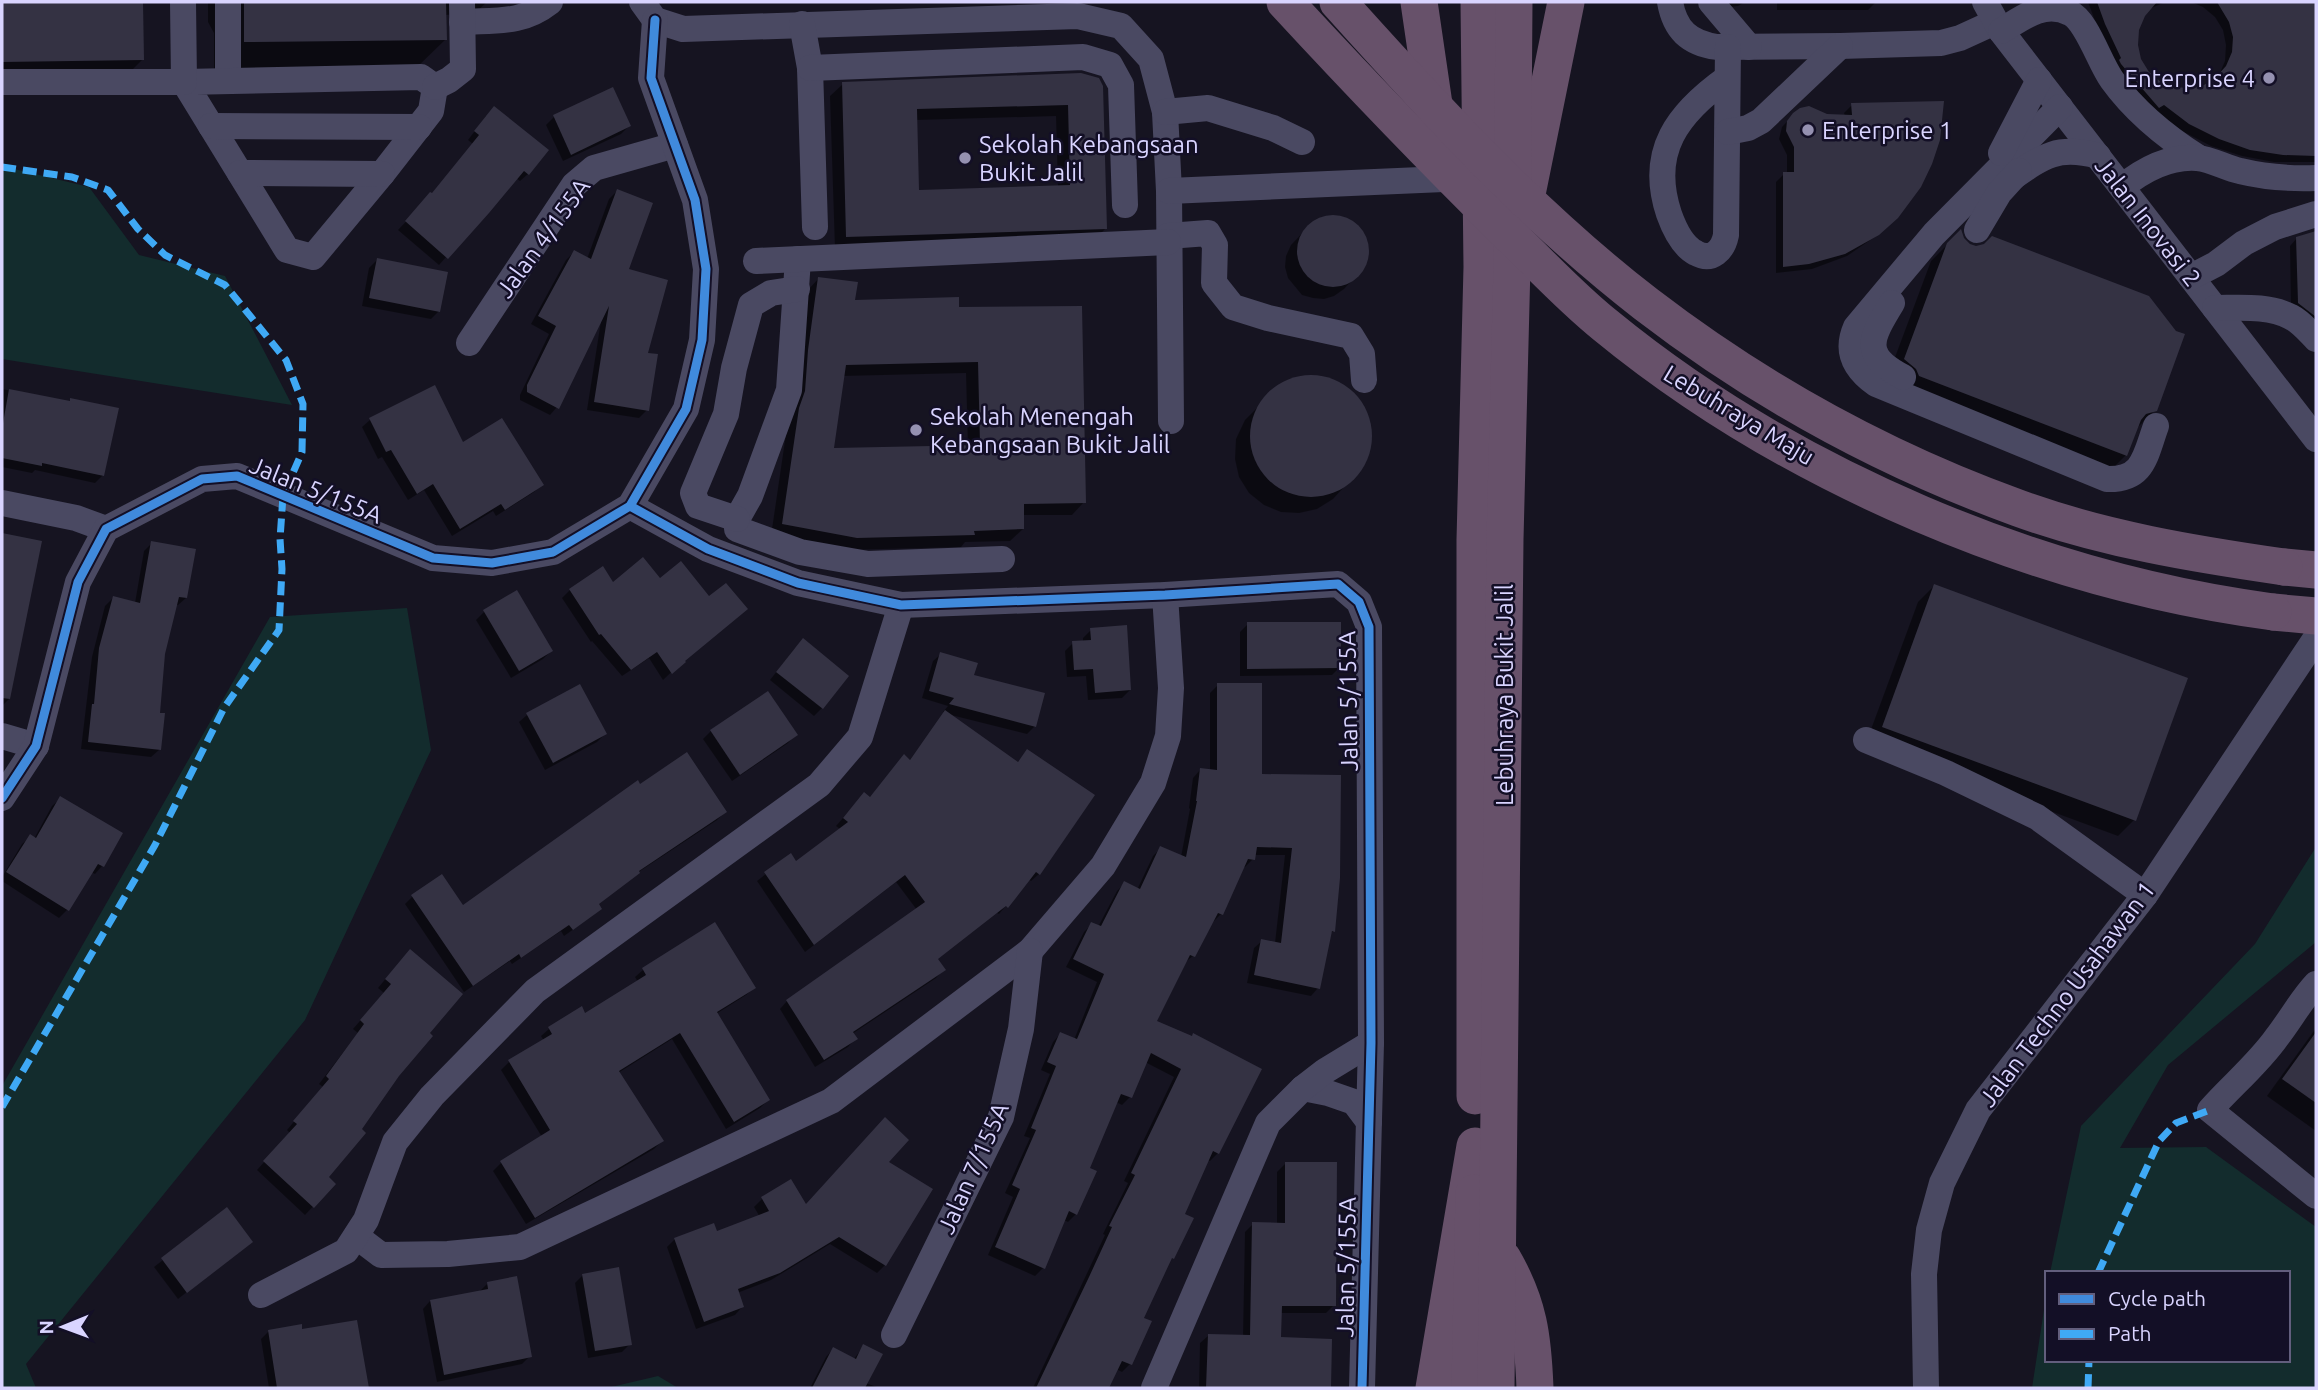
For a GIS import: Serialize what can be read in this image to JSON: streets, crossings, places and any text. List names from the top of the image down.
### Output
{
  "streets": {
    "highway": ["Lebuhraya Maju", "Lebuhraya Bukit Jalil"],
    "street": [
      "Jalan Inovasi 2",
      "Jalan 4/155A",
      "Jalan 5/155A",
      "Jalan Techno Usahawan 1",
      "Jalan 7/155A"
    ]
  },
  "crossings": [
    ["Jalan 4/155A", "Jalan 5/155A"]
  ],
  "places": [
    "Enterprise 4",
    "Enterprise 1",
    "Sekolah Kebangsaan Bukit Jalil",
    "Sekolah Menengah Kebangsaan Bukit Jalil"
  ],
  "legend": ["Cycle path", "Path"],
  "north": "left"
}
